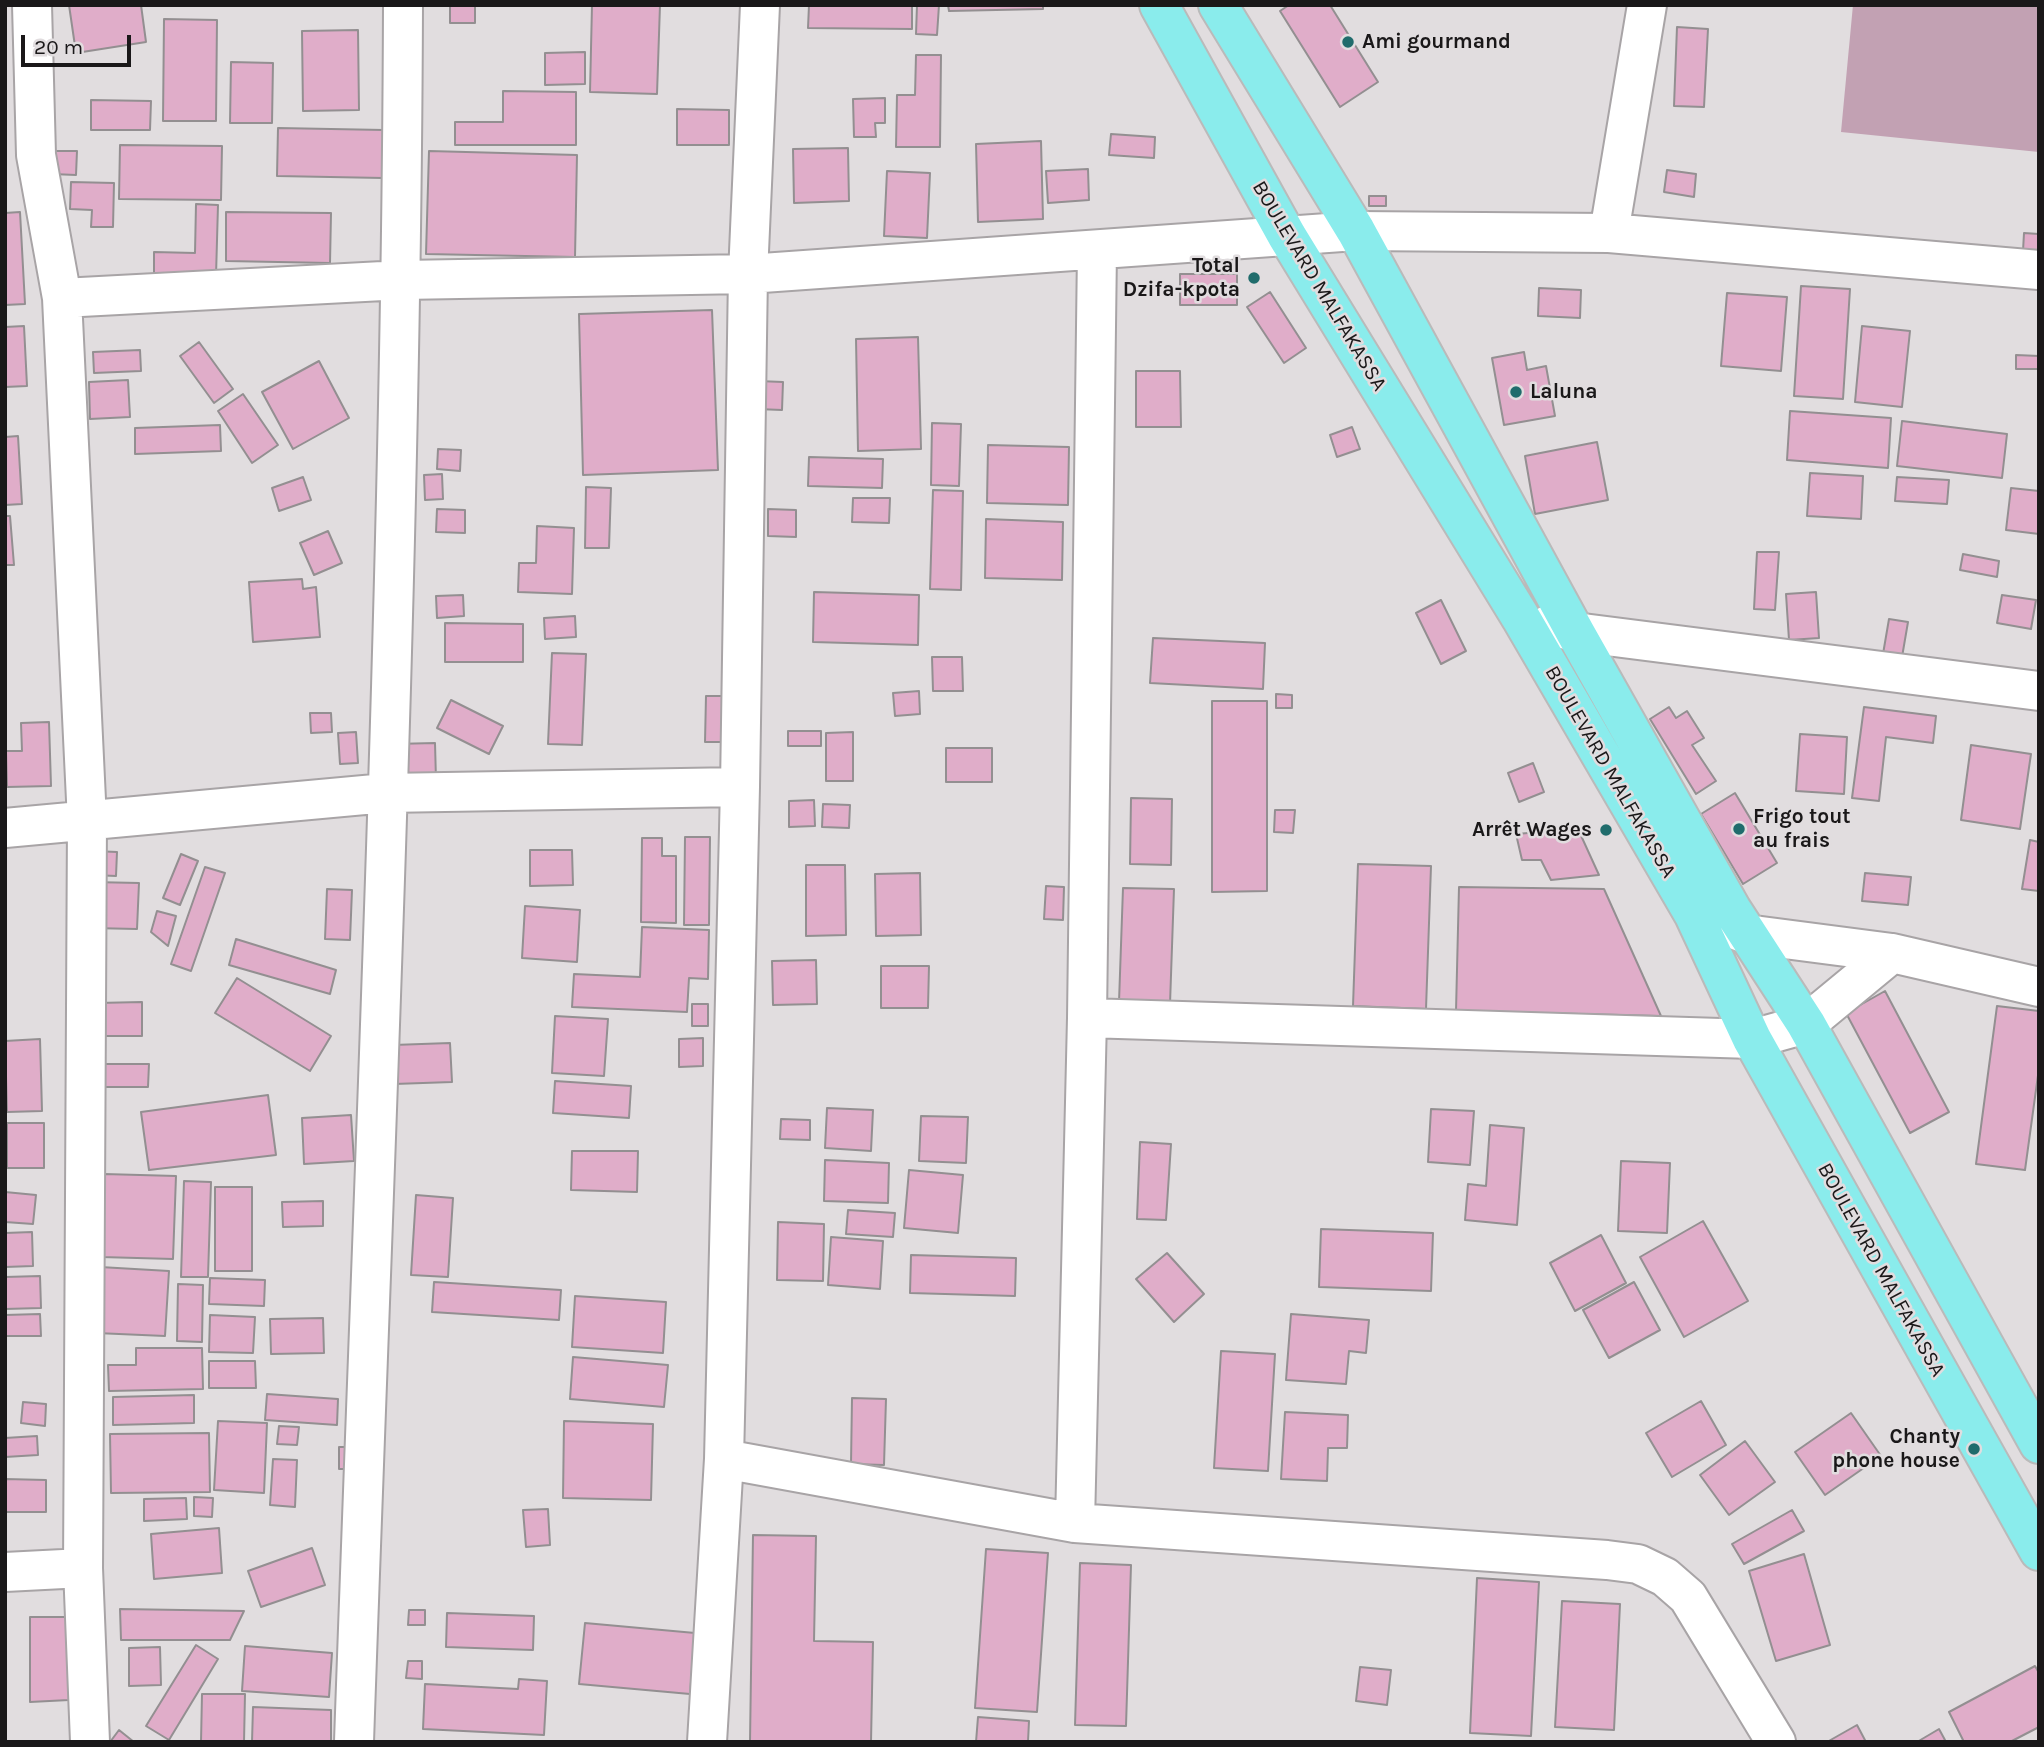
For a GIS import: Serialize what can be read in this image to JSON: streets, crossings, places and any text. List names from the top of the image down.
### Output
{
  "streets": {
    "main road": ["BOULEVARD MALFAKASSA"]
  },
  "places": [
    "Ami gourmand",
    "Total Dzifa-kpota",
    "Laluna",
    "Frigo tout au frais",
    "Arrêt Wages",
    "Chanty phone house"
  ],
  "scale_bar": "20 m"
}
